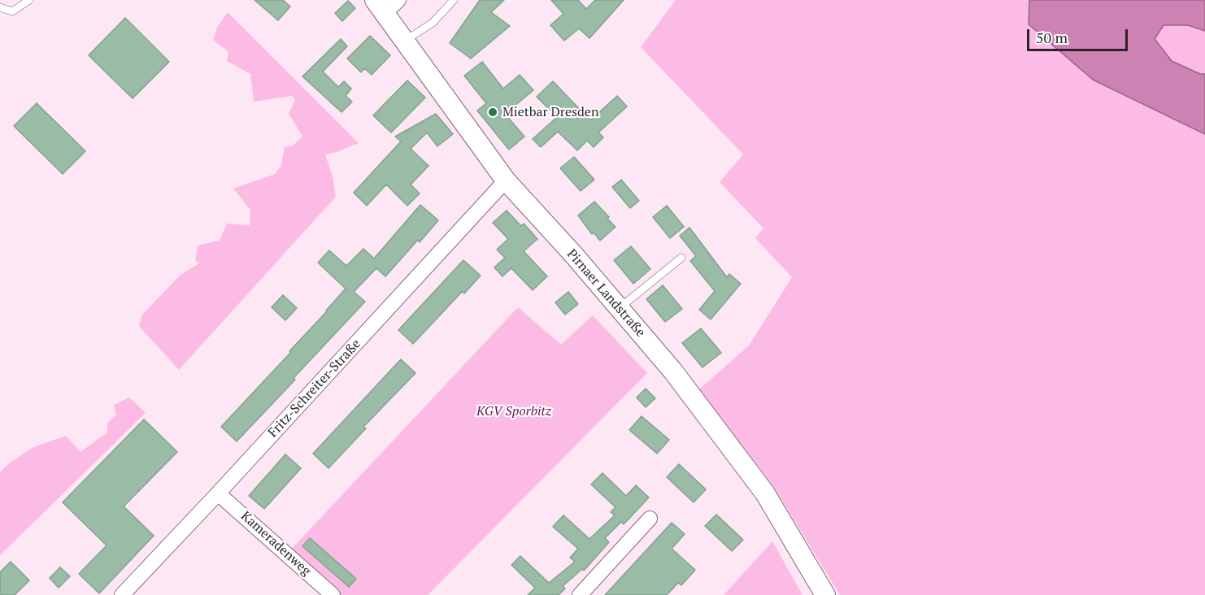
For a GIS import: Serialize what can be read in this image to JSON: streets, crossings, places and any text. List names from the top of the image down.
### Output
{
  "streets": {
    "street": ["Pirnaer Landstraße", "Fritz-Schreiter-Straße", "Kameradenweg"]
  },
  "crossings": [
    ["Pirnaer Landstraße", "Fritz-Schreiter-Straße"],
    ["Fritz-Schreiter-Straße", "Kameradenweg"]
  ],
  "parks": ["KGV Sporbitz"],
  "places": ["Mietbar Dresden"],
  "scale_bar": "50 m"
}
